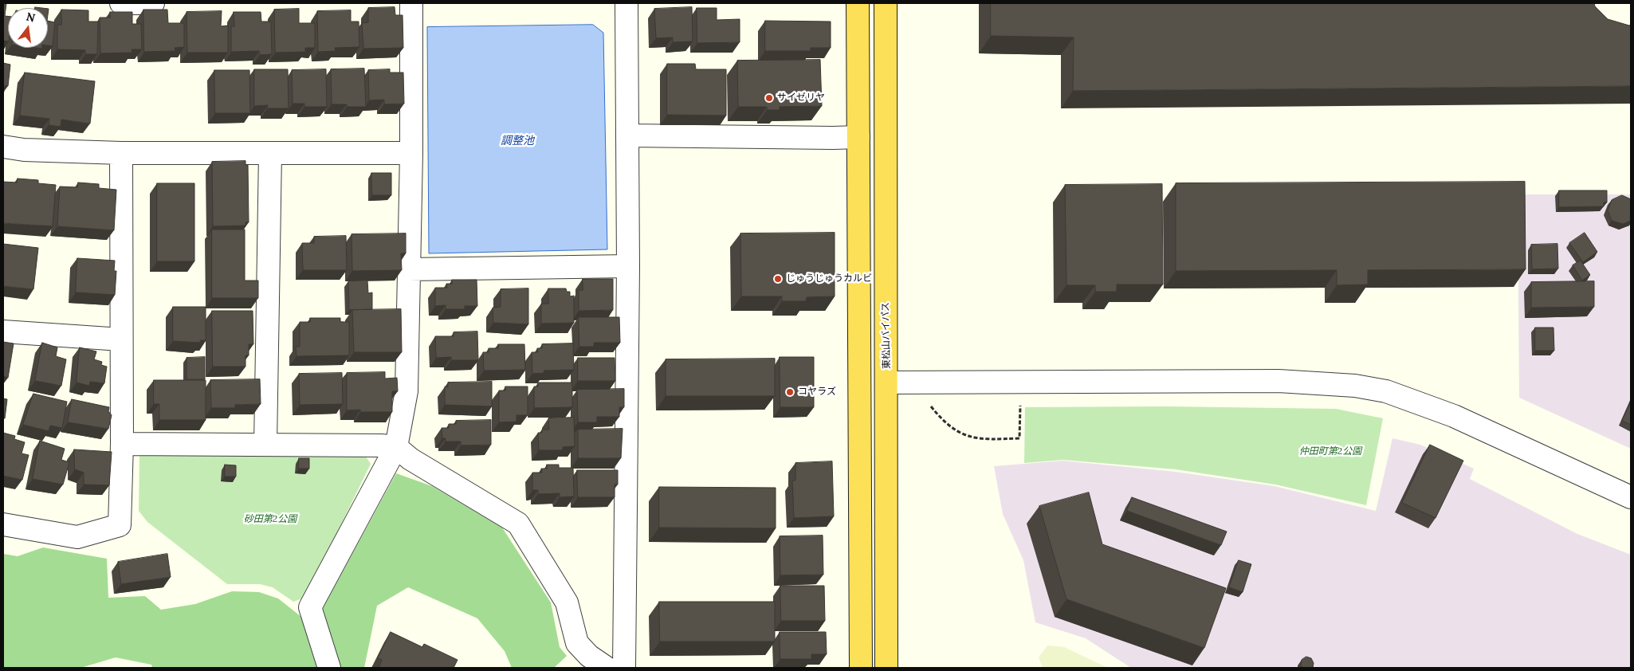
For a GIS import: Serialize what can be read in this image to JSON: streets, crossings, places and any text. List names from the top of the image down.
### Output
{
  "streets": {
    "highway": ["東松山バイパス"]
  },
  "water": ["調整池"],
  "parks": ["仲田町第2公園", "砂田第2公園"],
  "places": ["サイゼリヤ", "じゅうじゅうカルビ", "コヤラズ"],
  "north": "top"
}
